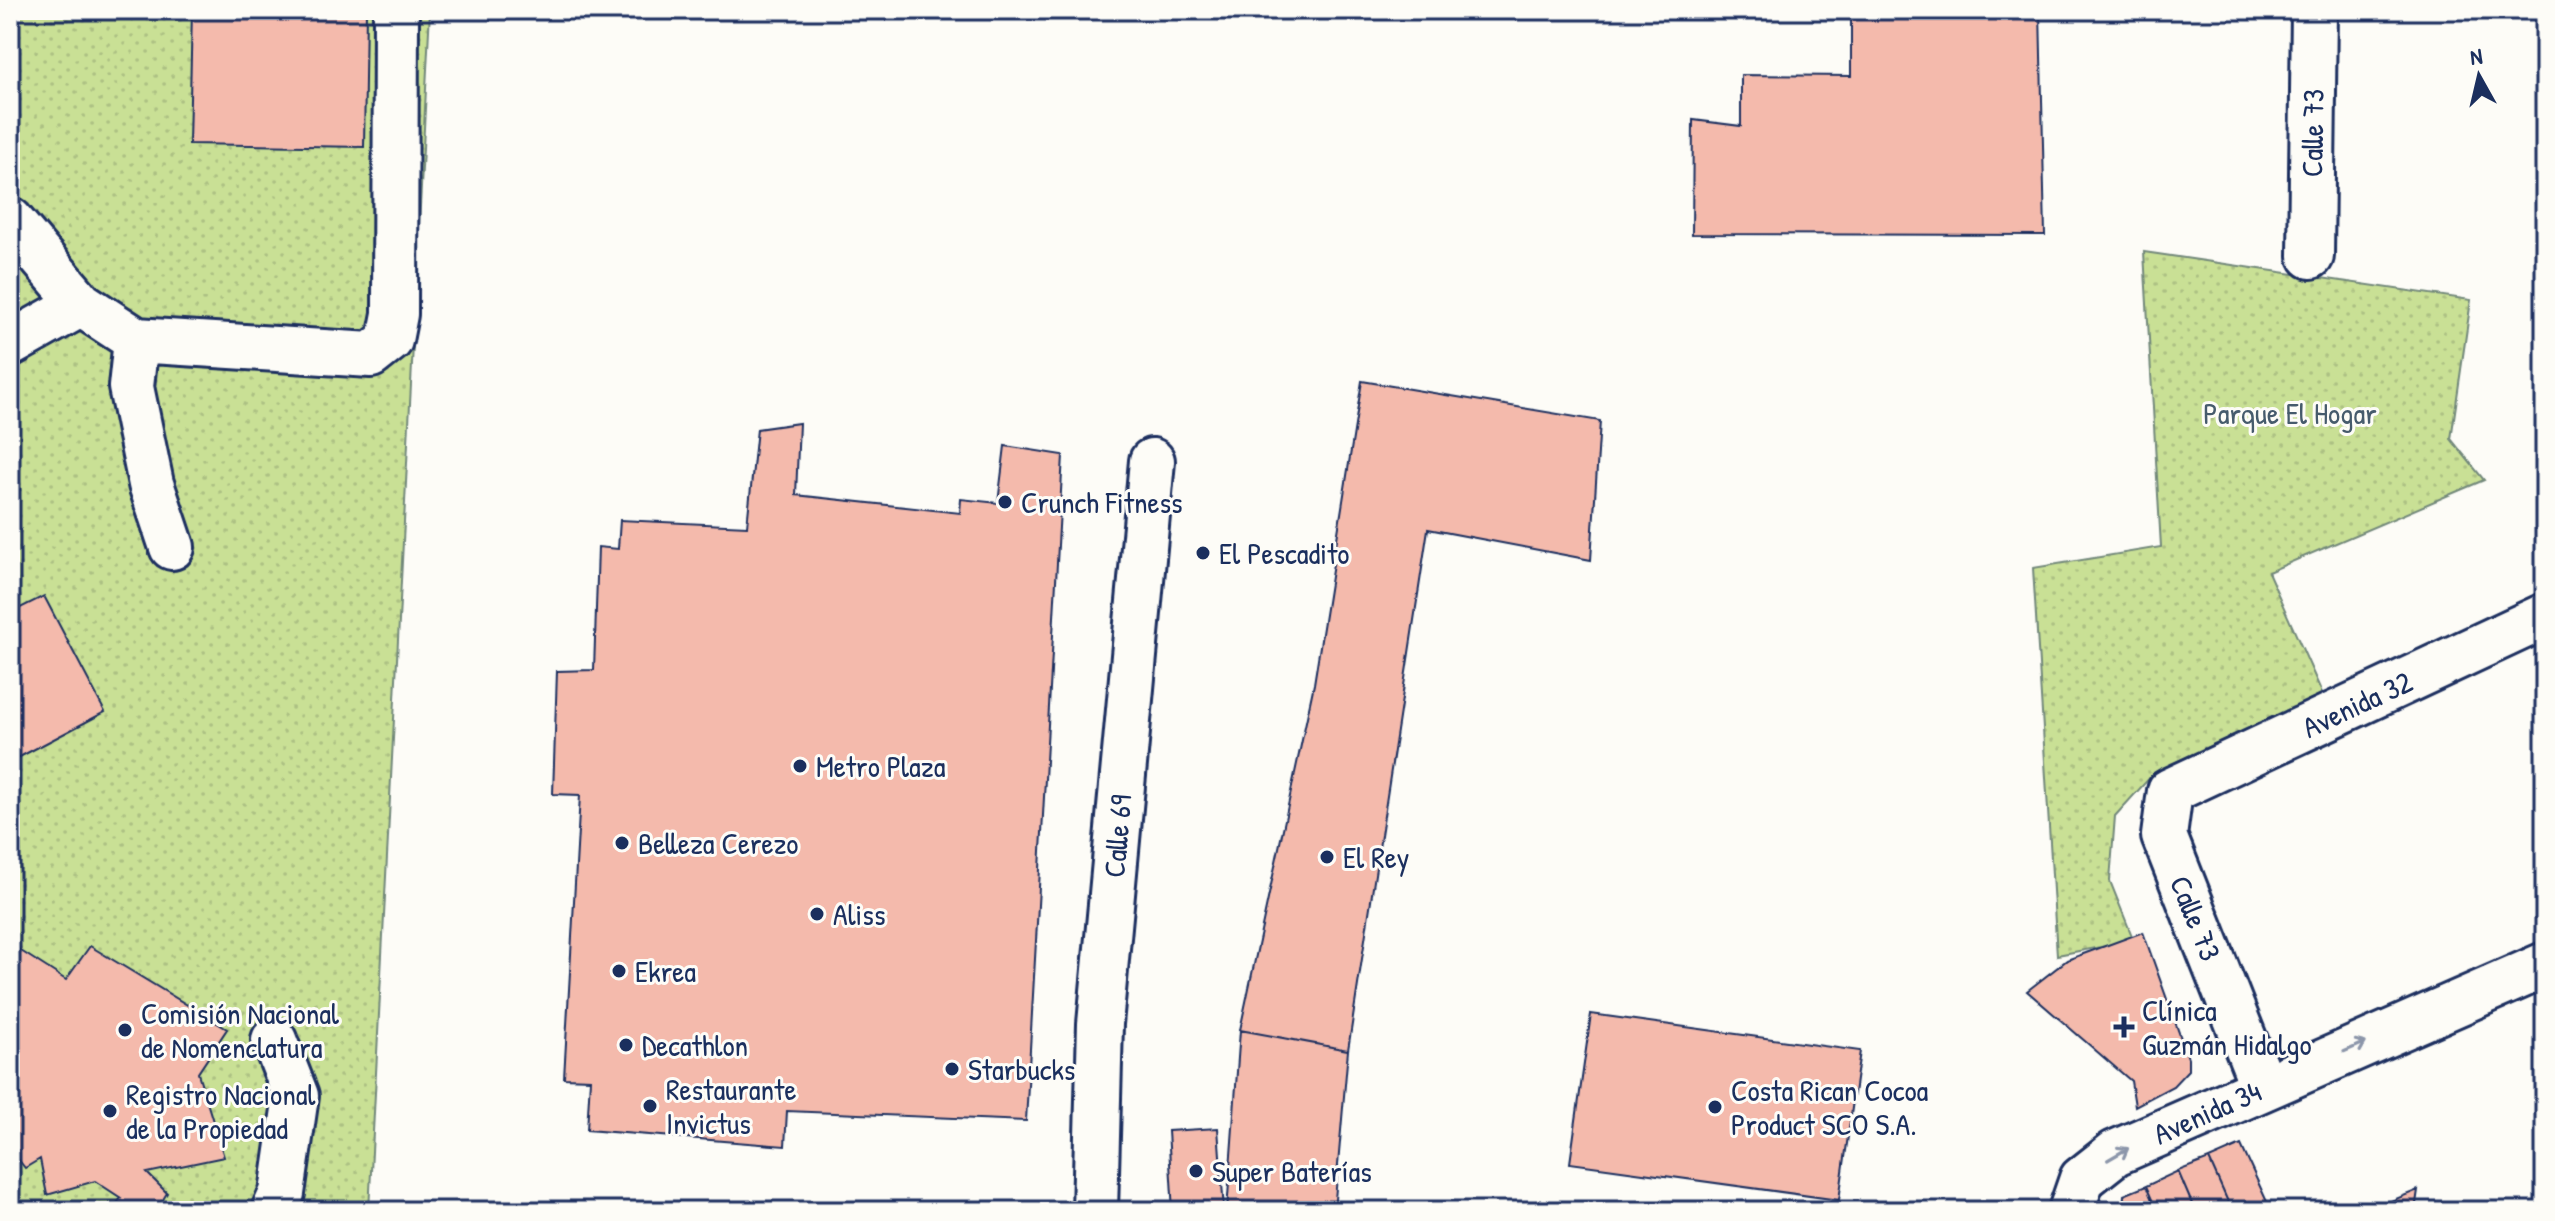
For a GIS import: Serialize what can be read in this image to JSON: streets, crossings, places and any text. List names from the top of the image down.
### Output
{
  "streets": {
    "street": [
      "Calle 73",
      "Avenida 32",
      "Calle 69",
      "Avenida 34"
    ]
  },
  "crossings": [
    ["Calle 73", "Avenida 32"],
    ["Calle 73", "Avenida 34"]
  ],
  "one_way": ["Avenida 34"],
  "parks": ["Parque El Hogar"],
  "places": {
    "other": [
      "Crunch Fitness",
      "El Pescadito",
      "Metro Plaza",
      "Belleza Cerezo",
      "El Rey",
      "Aliss",
      "Ekrea",
      "Comisión Nacional de Nomenclatura",
      "Decathlon",
      "Starbucks",
      "Restaurante Invictus",
      "Costa Rican Cocoa Product SCO S.A.",
      "Registro Nacional de la Propiedad",
      "Super Baterías"
    ],
    "health": ["Clínica Guzmán Hidalgo"]
  },
  "north": "top"
}
